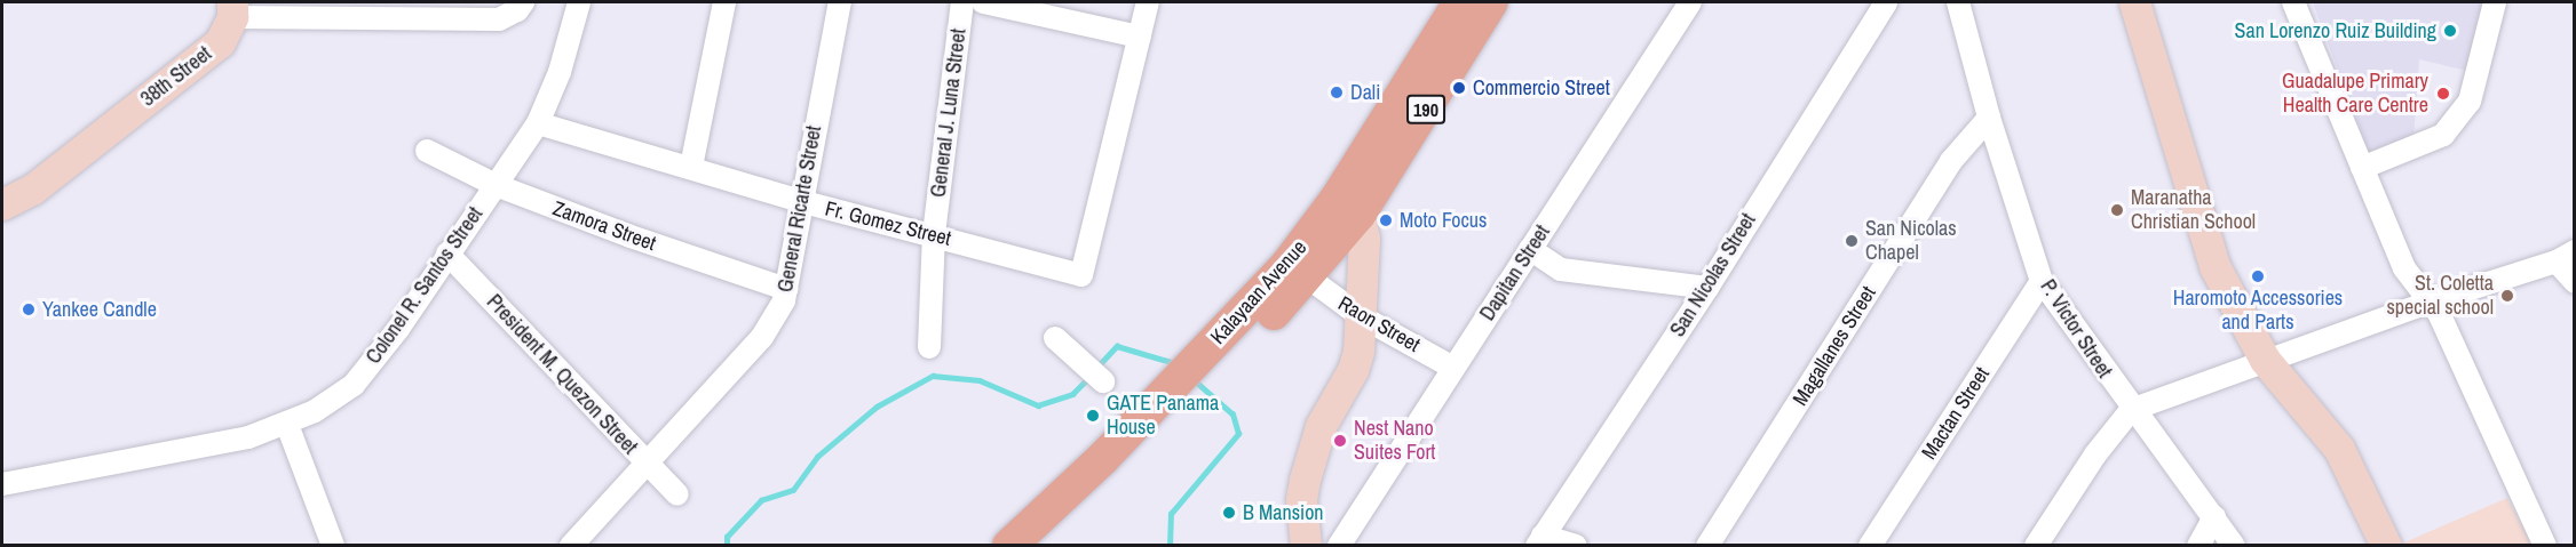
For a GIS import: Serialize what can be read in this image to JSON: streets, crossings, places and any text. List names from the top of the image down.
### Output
{
  "streets": {
    "main road": ["190", "Kalayaan Avenue"],
    "street": [
      "38th Street",
      "General J. Luna Street",
      "General Ricarte Street",
      "Fr. Gomez Street",
      "Zamora Street",
      "Dapitan Street",
      "San Nicolas Street",
      "Colonel R. Santos Street",
      "Raon Street",
      "P. Victor Street",
      "Magallanes Street",
      "President M. Quezon Street",
      "Mactan Street"
    ]
  },
  "crossings": [
    ["General J. Luna Street", "Fr. Gomez Street"],
    ["General Ricarte Street", "Fr. Gomez Street"],
    ["General Ricarte Street", "Zamora Street"],
    ["General Ricarte Street", "President M. Quezon Street"],
    ["Fr. Gomez Street", "Colonel R. Santos Street"],
    ["Zamora Street", "Colonel R. Santos Street"],
    ["Dapitan Street", "Raon Street"],
    ["Colonel R. Santos Street", "President M. Quezon Street"],
    ["Kalayaan Avenue", "Raon Street"],
    ["P. Victor Street", "Magallanes Street"],
    ["P. Victor Street", "Mactan Street"]
  ],
  "places": [
    "San Lorenzo Ruiz Building",
    "Commercio Street",
    "Dali",
    "Guadalupe Primary Health Care Centre",
    "Maranatha Christian School",
    "Moto Focus",
    "San Nicolas Chapel",
    "Haromoto Accessories and Parts",
    "St. Coletta special school",
    "Yankee Candle",
    "GATE Panama House",
    "Nest Nano Suites Fort",
    "B Mansion"
  ]
}
